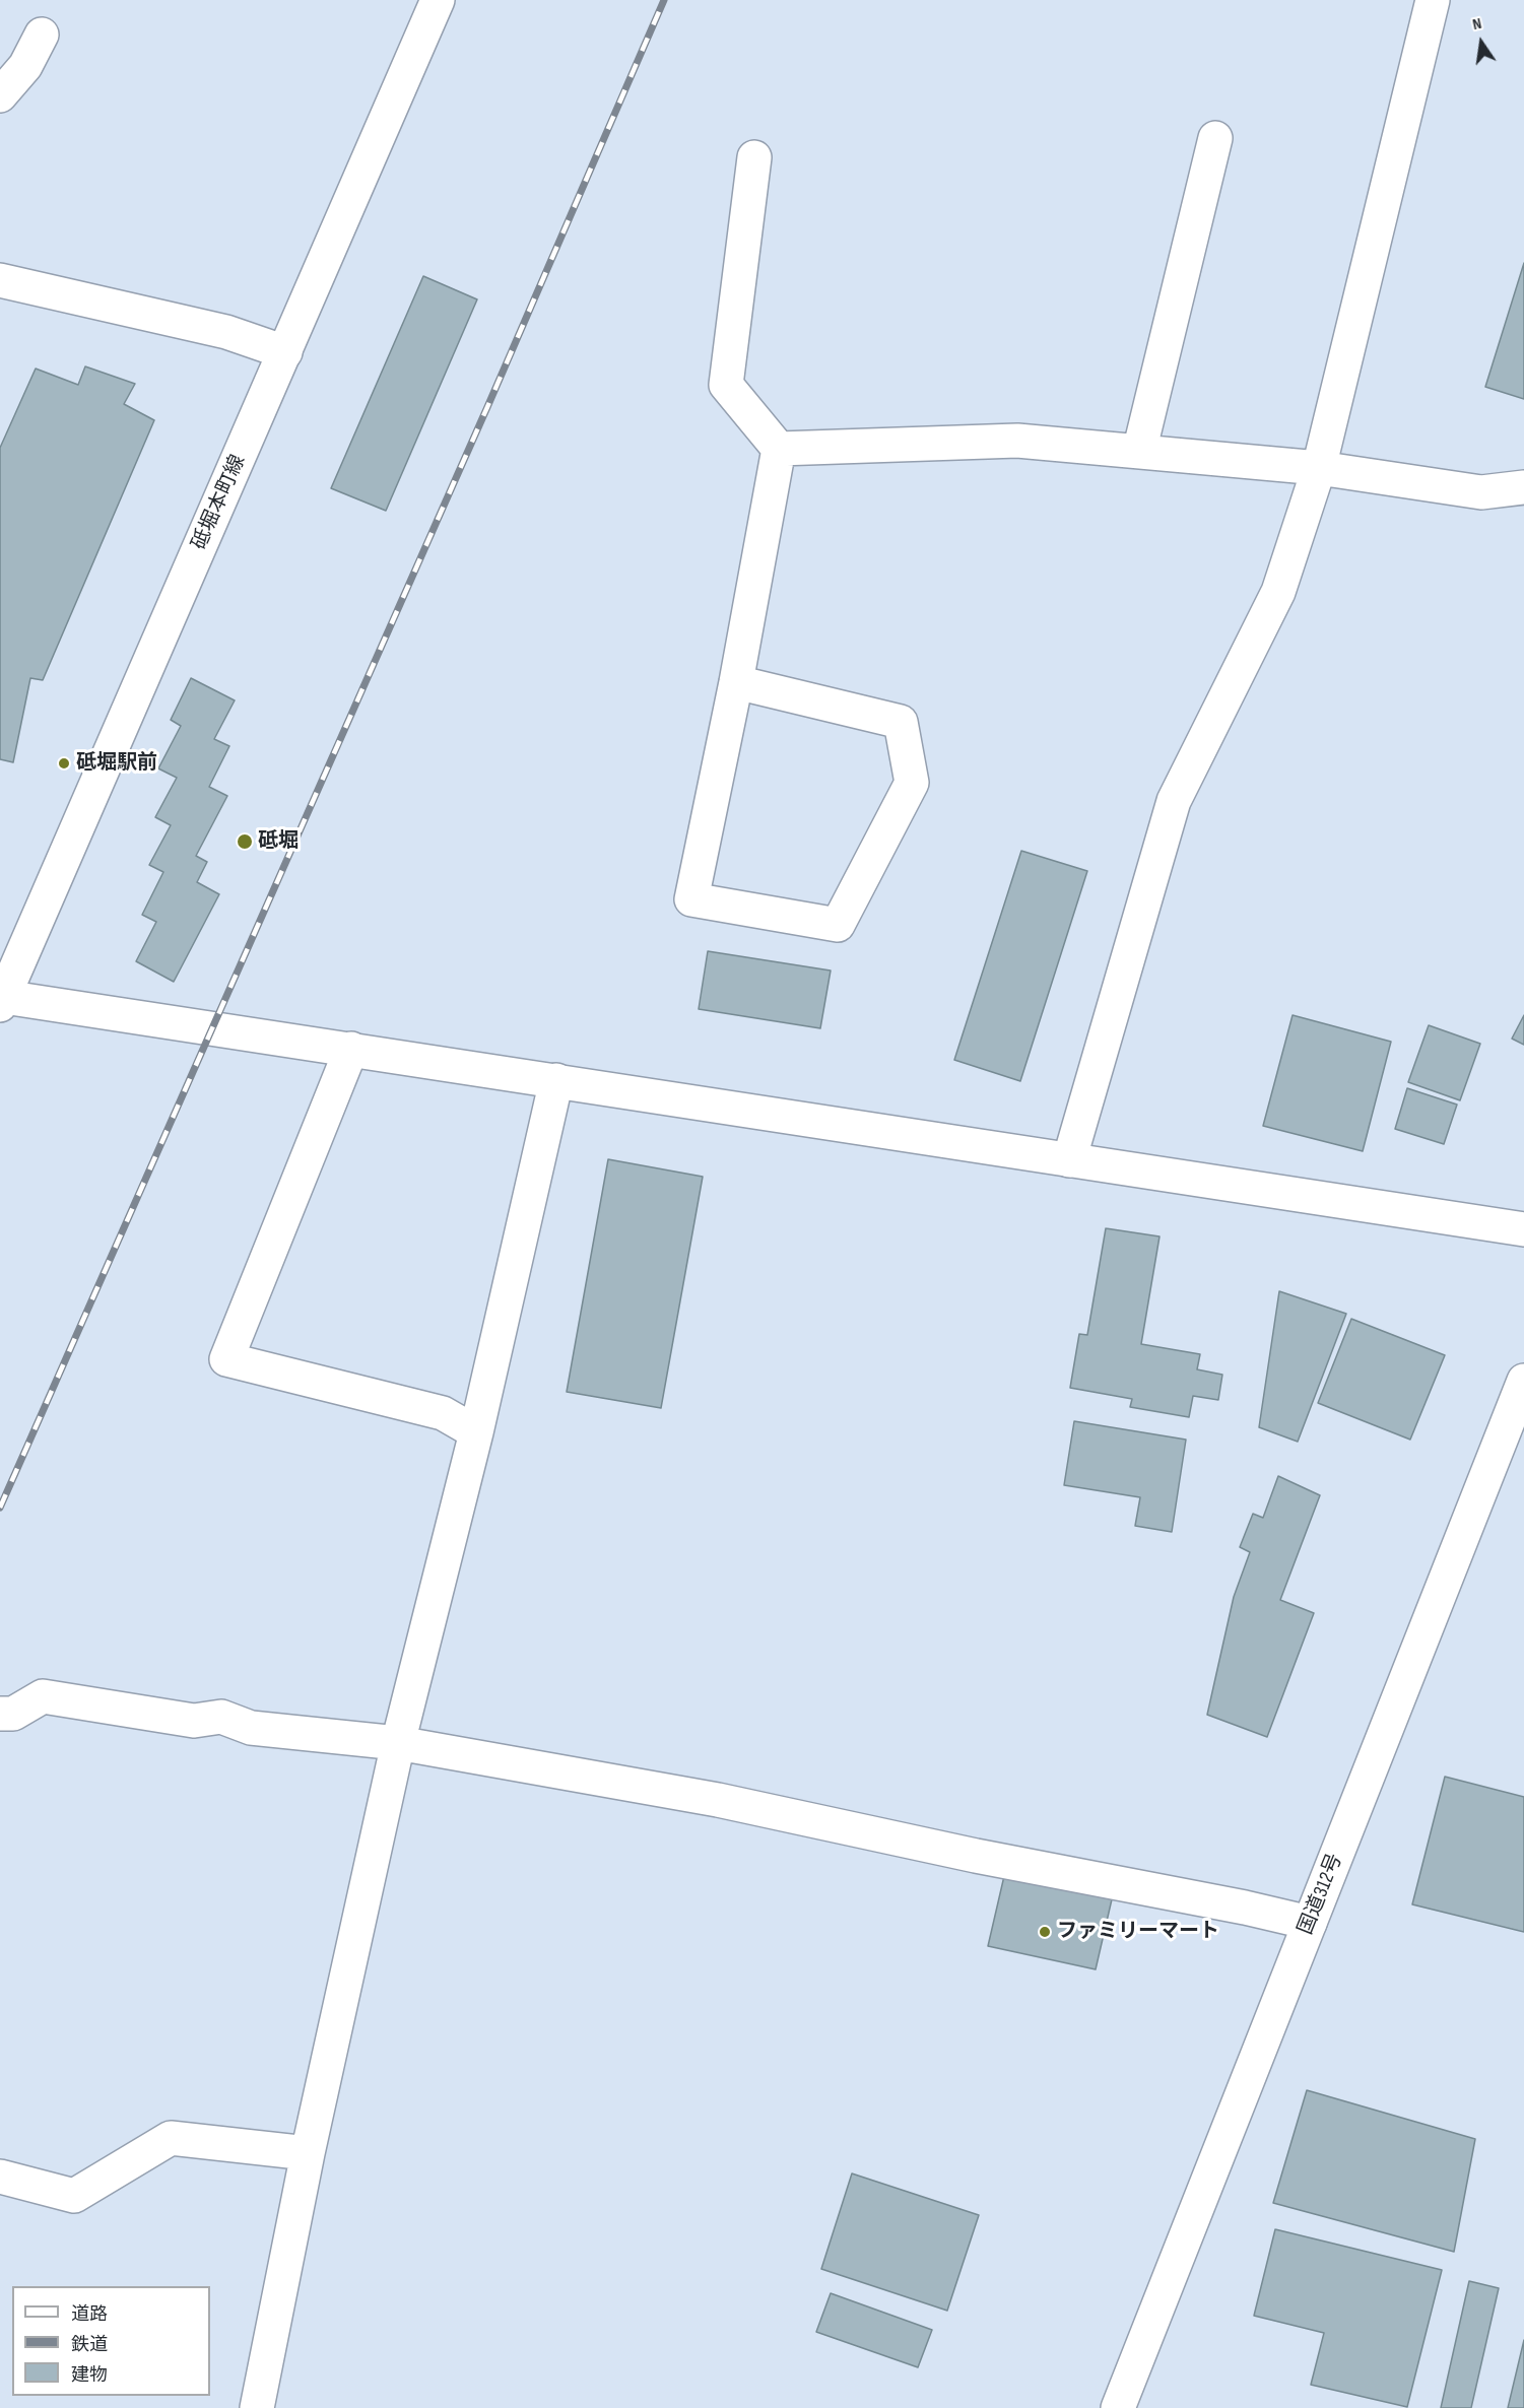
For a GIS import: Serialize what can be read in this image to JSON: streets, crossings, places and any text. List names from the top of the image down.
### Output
{
  "streets": {
    "main road": ["砥堀本町線", "国道312号"]
  },
  "places": ["砥堀駅前", "砥堀", "ファミリーマート"],
  "legend": ["道路", "鉄道", "建物"],
  "north": "top"
}
